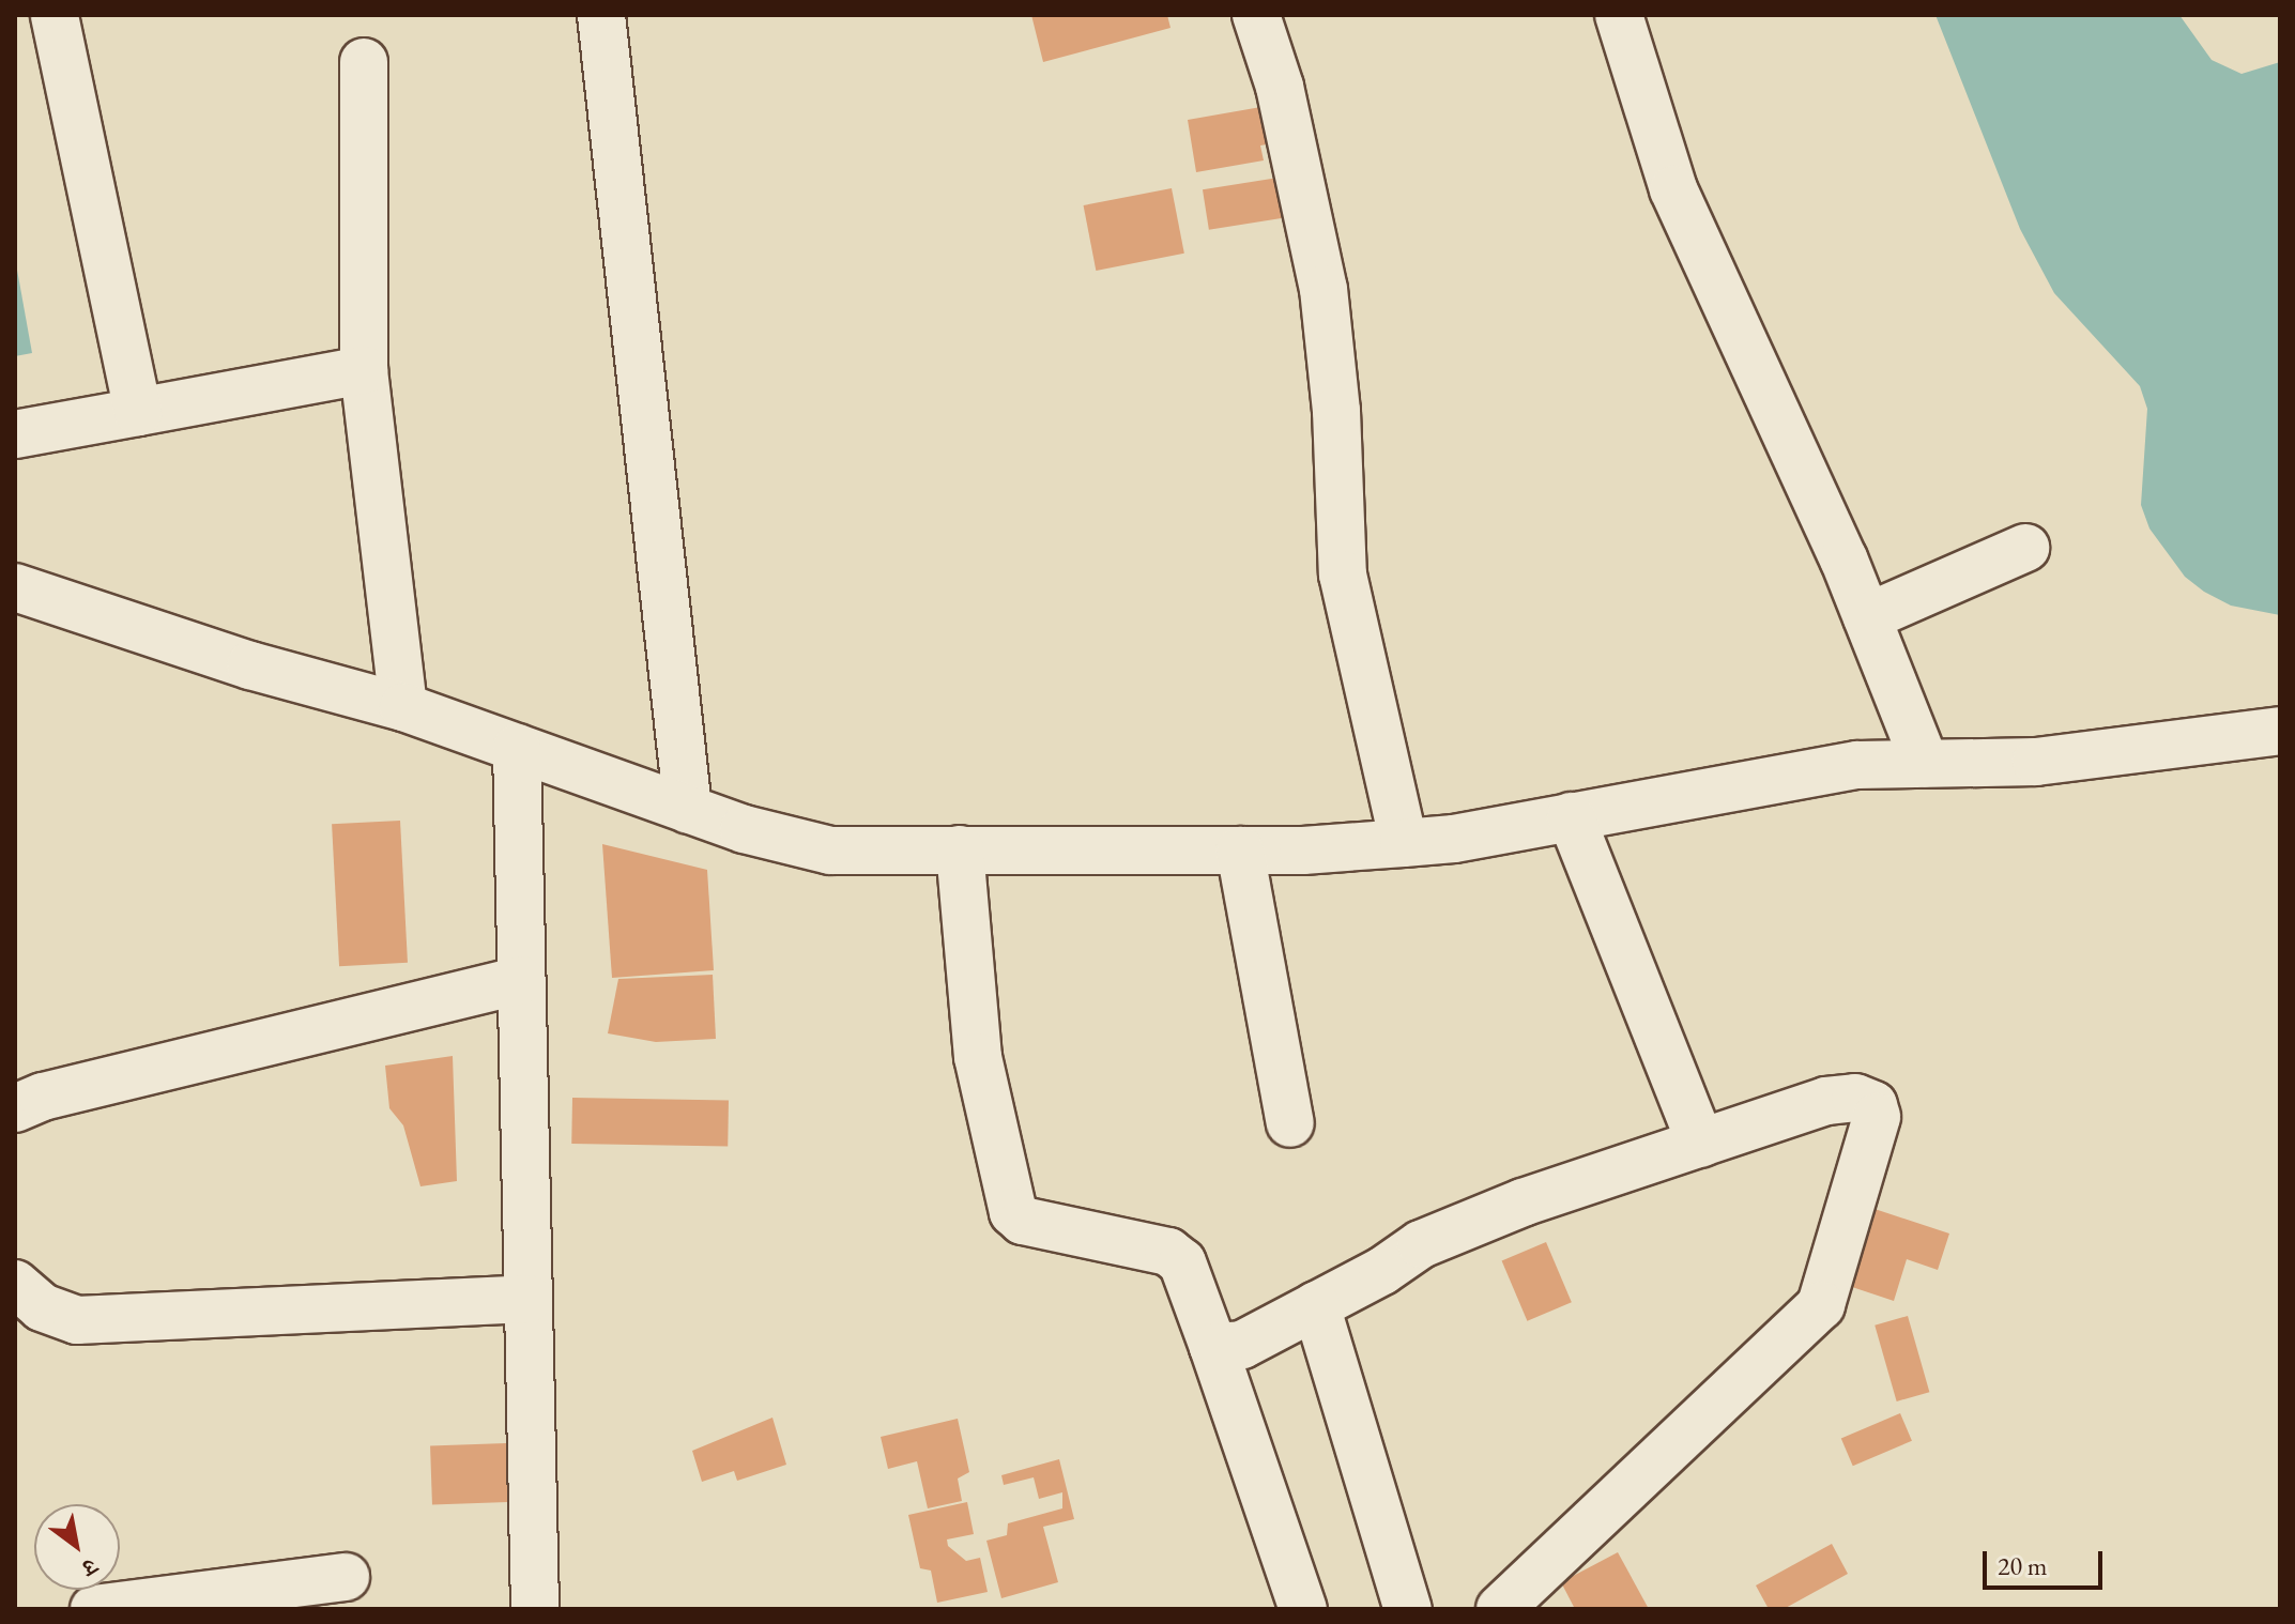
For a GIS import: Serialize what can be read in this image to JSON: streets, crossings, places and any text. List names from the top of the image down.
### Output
{
  "scale_bar": "20 m",
  "north": "bottom right"
}
